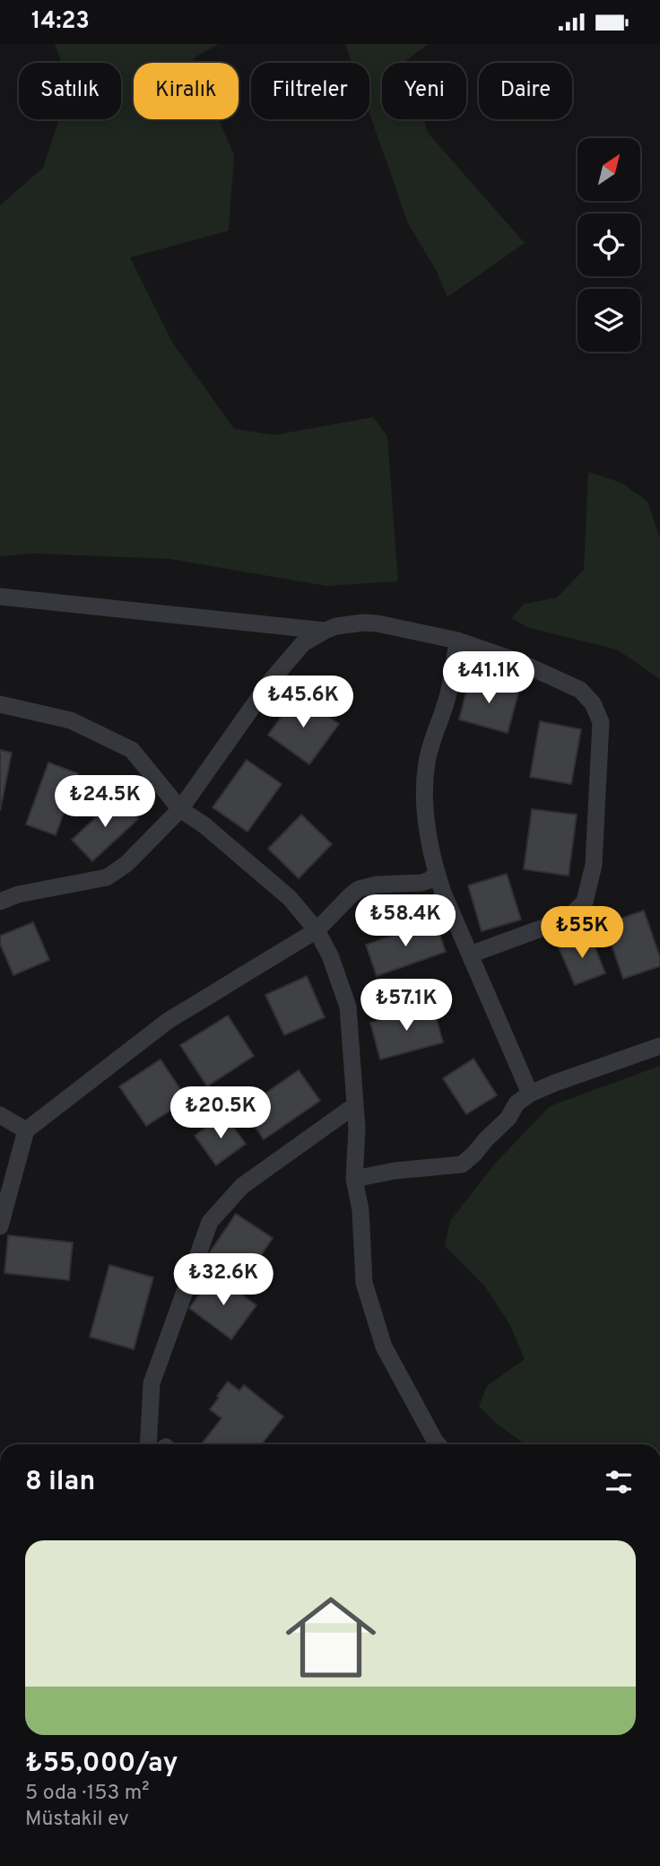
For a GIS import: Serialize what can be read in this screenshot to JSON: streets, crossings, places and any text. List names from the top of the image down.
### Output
{
  "north": "top right",
  "page": {
    "status": "14:23",
    "chip": [
      "Satılık",
      "Kiralık",
      "Filtreler",
      "Yeni",
      "Daire"
    ],
    "price": [
      "₺41.1K",
      "₺45.6K",
      "₺24.5K",
      "₺58.4K",
      "₺55K",
      "₺57.1K",
      "₺20.5K",
      "₺32.6K"
    ],
    "heading": "8 ilan",
    "list": [
      {
        "name": "₺55,000/ay",
        "note": "5 oda · 153 m² · Müstakil ev"
      }
    ]
  }
}
